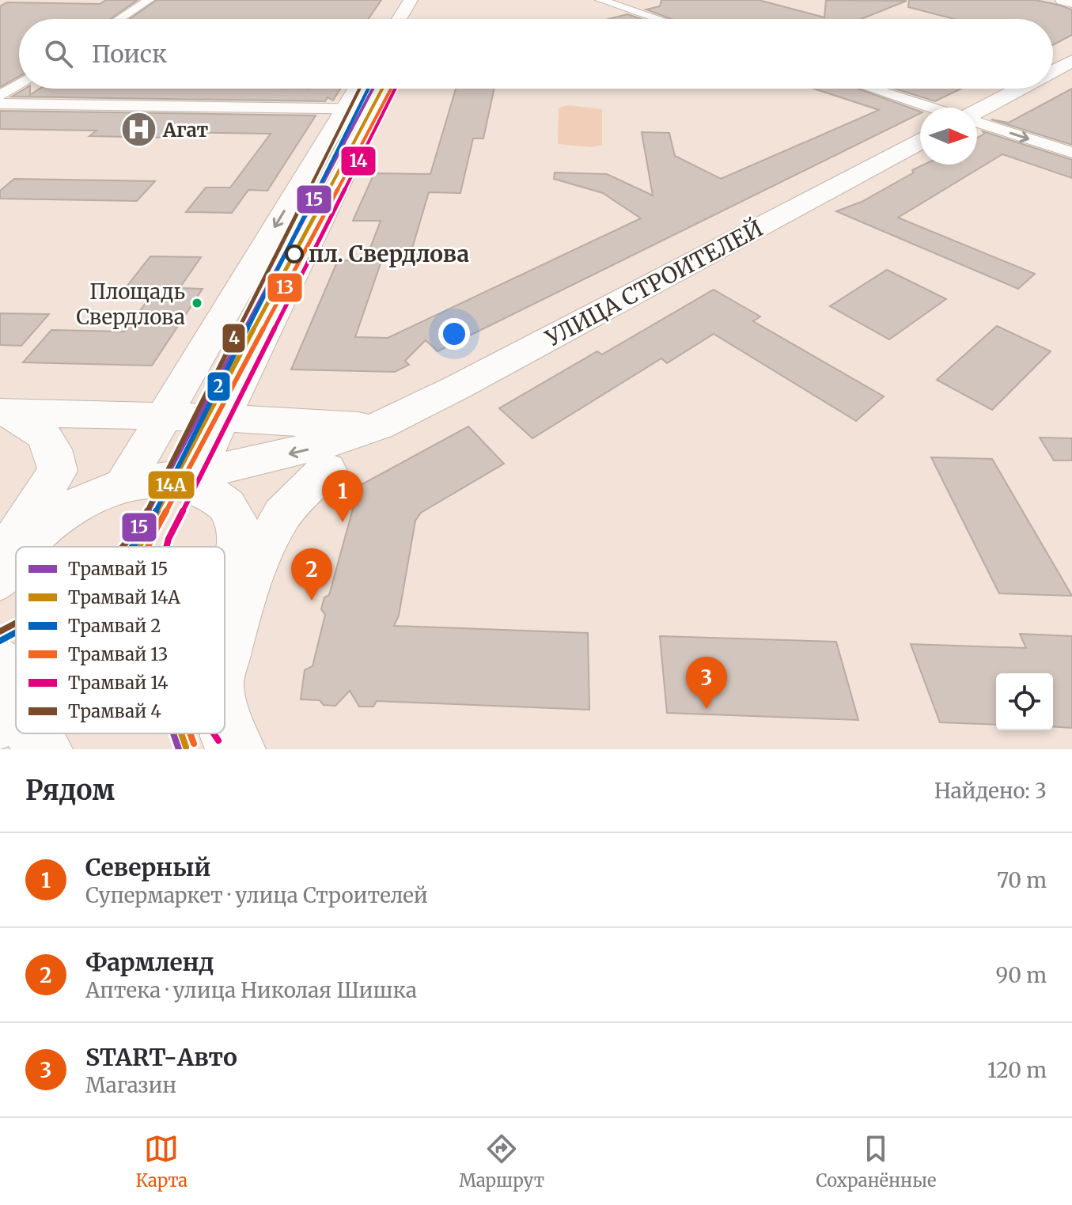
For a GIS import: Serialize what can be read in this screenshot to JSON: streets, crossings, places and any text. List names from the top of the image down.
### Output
{
  "streets": {
    "main road": ["УЛИЦА СТРОИТЕЛЕЙ"]
  },
  "places": {
    "hospital": ["Агат"],
    "other": ["пл. Свердлова", "Площадь Свердлова"]
  },
  "lines": [
    "tram line 15",
    "tram line 14А",
    "tram line 2",
    "tram line 13",
    "tram line 14",
    "tram line 4"
  ],
  "legend": [
    "Трамвай 15",
    "Трамвай 14А",
    "Трамвай 2",
    "Трамвай 13",
    "Трамвай 14",
    "Трамвай 4"
  ],
  "north": "right",
  "page": {
    "search": "Поиск",
    "pins": ["1", "2", "3"],
    "heading": ["Рядом", "Найдено: 3"],
    "list": [
      {
        "mark": "1",
        "name": "Северный",
        "note": "Супермаркет · улица Строителей",
        "value": "70 m"
      },
      {
        "mark": "2",
        "name": "Фармленд",
        "note": "Аптека · улица Николая Шишка",
        "value": "90 m"
      },
      {
        "mark": "3",
        "name": "START-Авто",
        "note": "Магазин",
        "value": "120 m"
      }
    ],
    "nav": ["Карта", "Маршрут", "Сохранённые"]
  }
}
